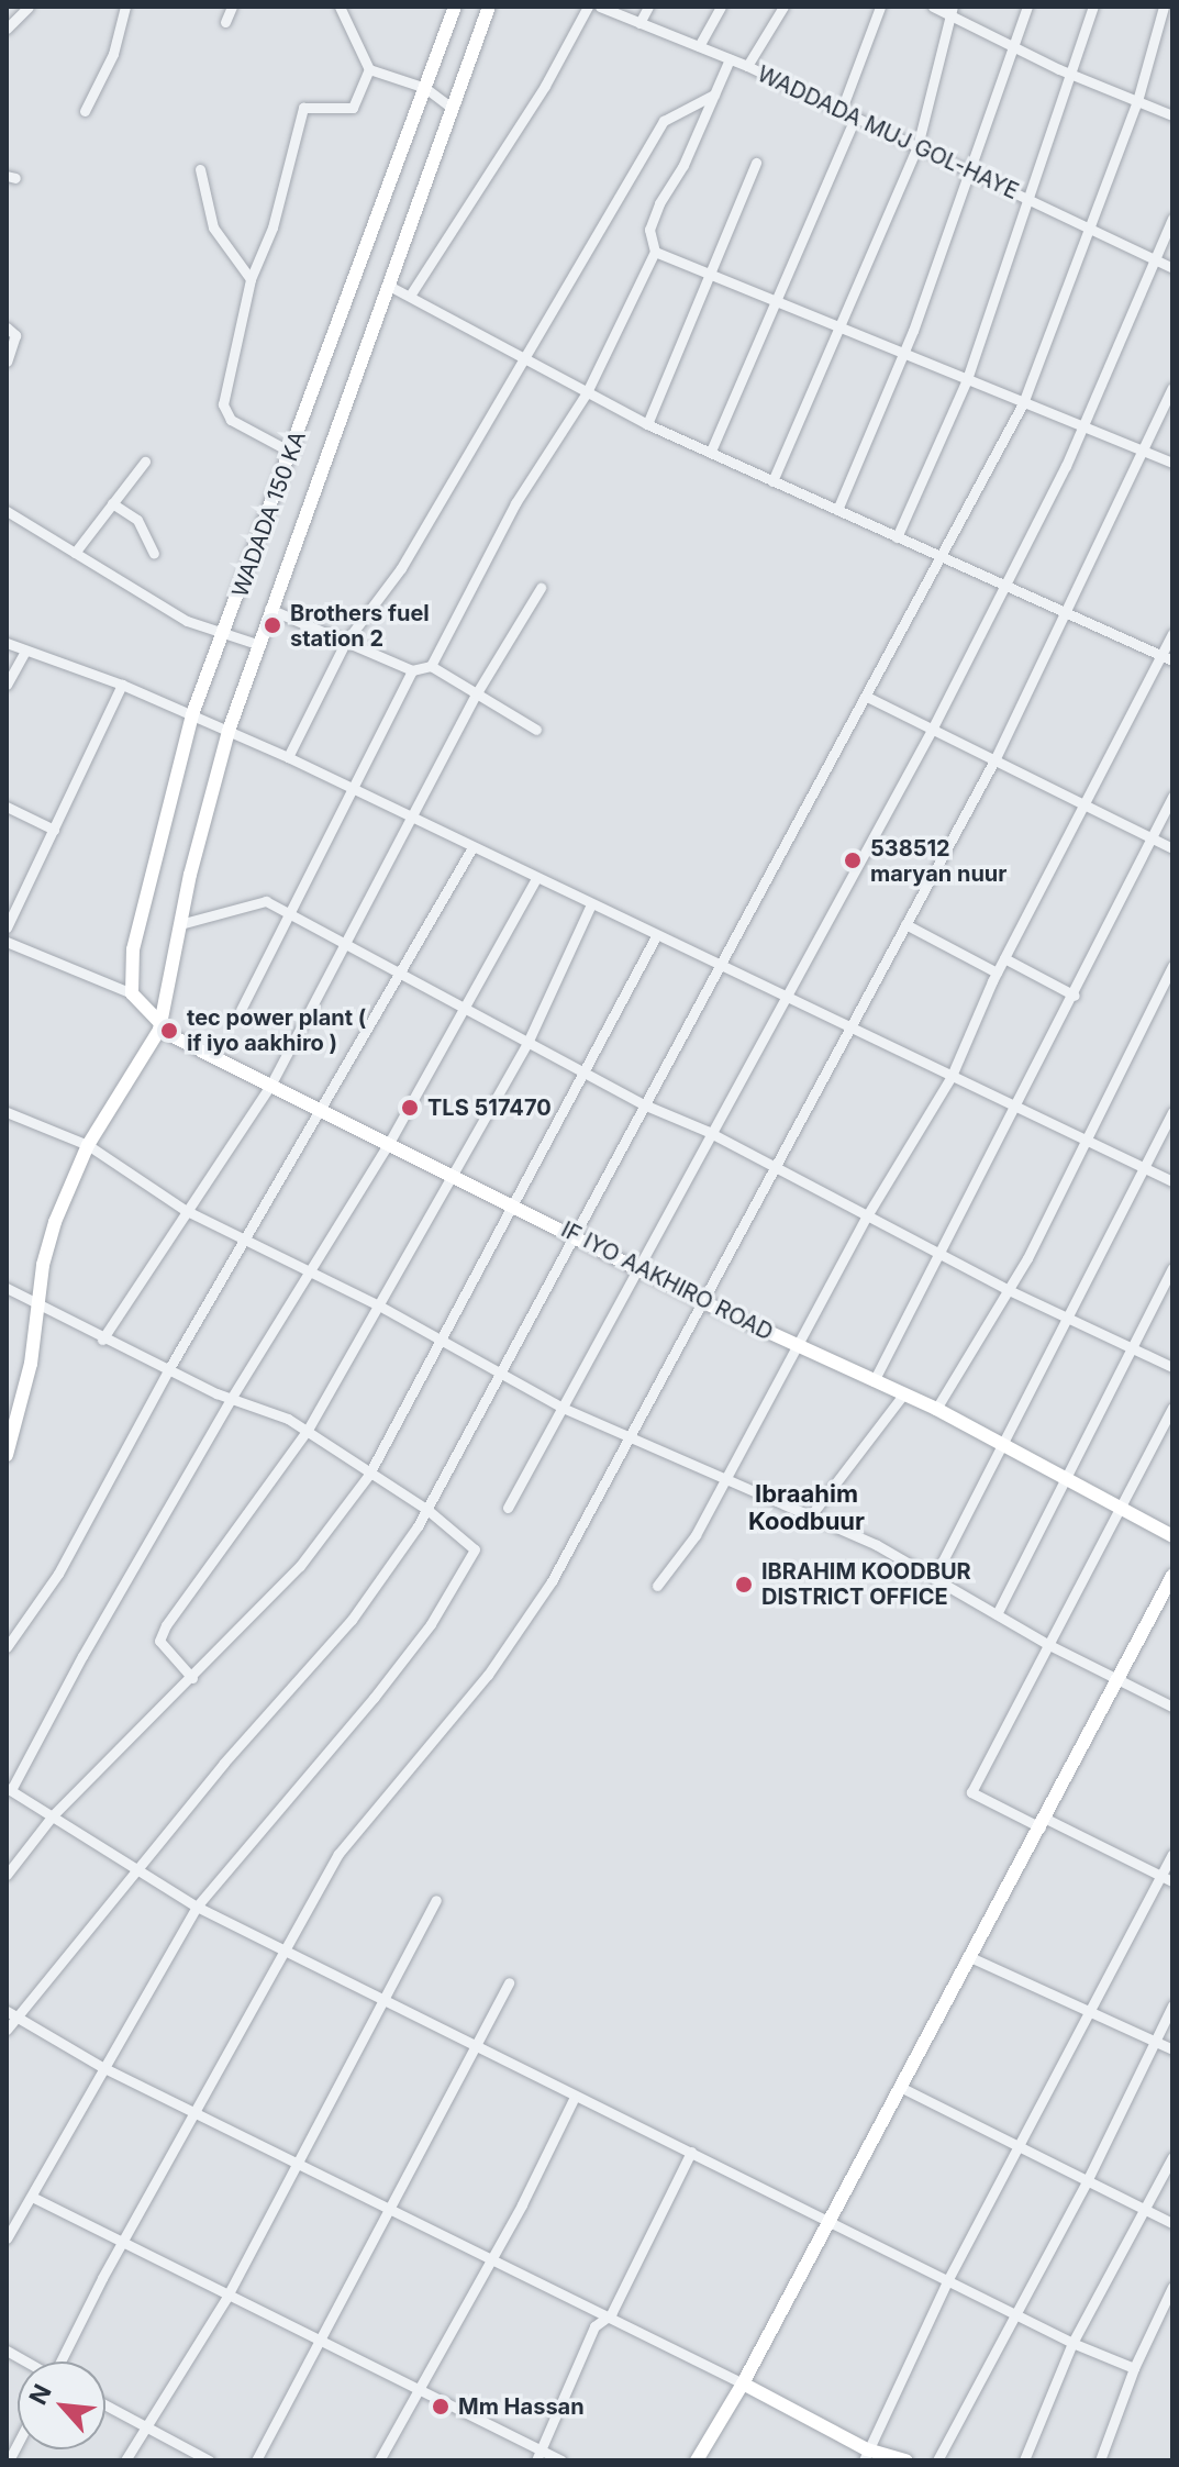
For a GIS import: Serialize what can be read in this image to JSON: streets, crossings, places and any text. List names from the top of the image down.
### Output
{
  "streets": {
    "street": ["WADDADA MUJ GOL-HAYE", "WADADA 150 KA", "IF IYO AAKHIRO ROAD"]
  },
  "crossings": [
    ["WADADA 150 KA", "IF IYO AAKHIRO ROAD"]
  ],
  "districts": ["Ibraahim Koodbuur"],
  "places": [
    "Brothers fuel station 2",
    "538512 maryan nuur",
    "tec power plant ( if iyo aakhiro )",
    "TLS 517470",
    "IBRAHIM KOODBUR DISTRICT OFFICE",
    "Mm Hassan"
  ],
  "north": "top left"
}
